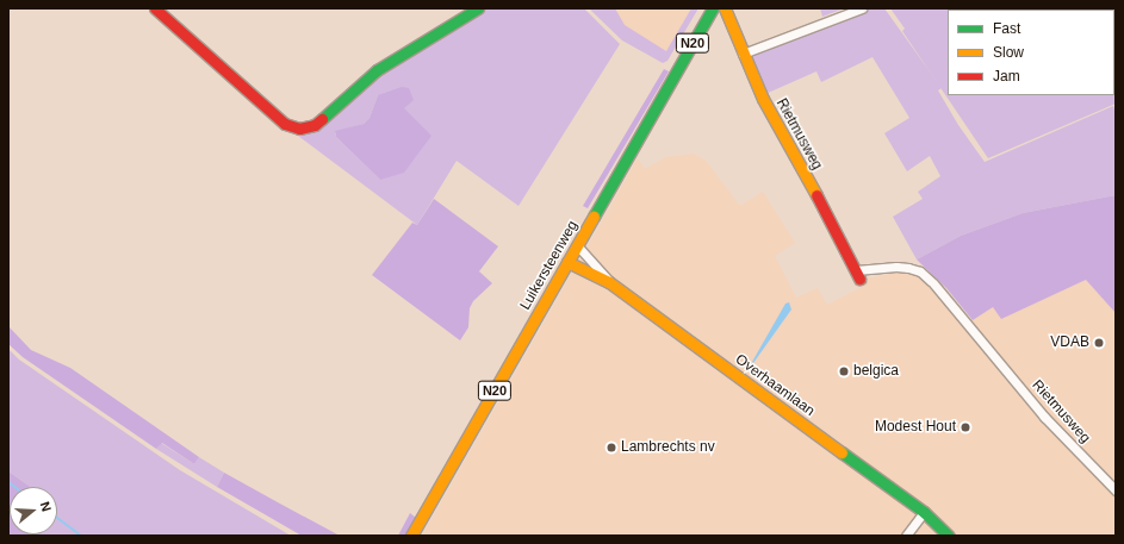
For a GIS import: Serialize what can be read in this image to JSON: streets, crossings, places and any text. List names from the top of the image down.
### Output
{
  "streets": {
    "street": [
      "N20",
      "Rietmusweg",
      "Luikersteenweg",
      "Overhaamlaan"
    ]
  },
  "crossings": [
    ["Luikersteenweg", "Overhaamlaan"]
  ],
  "places": [
    "VDAB",
    "belgica",
    "Modest Hout",
    "Lambrechts nv"
  ],
  "legend": ["Fast", "Slow", "Jam"],
  "north": "right"
}
